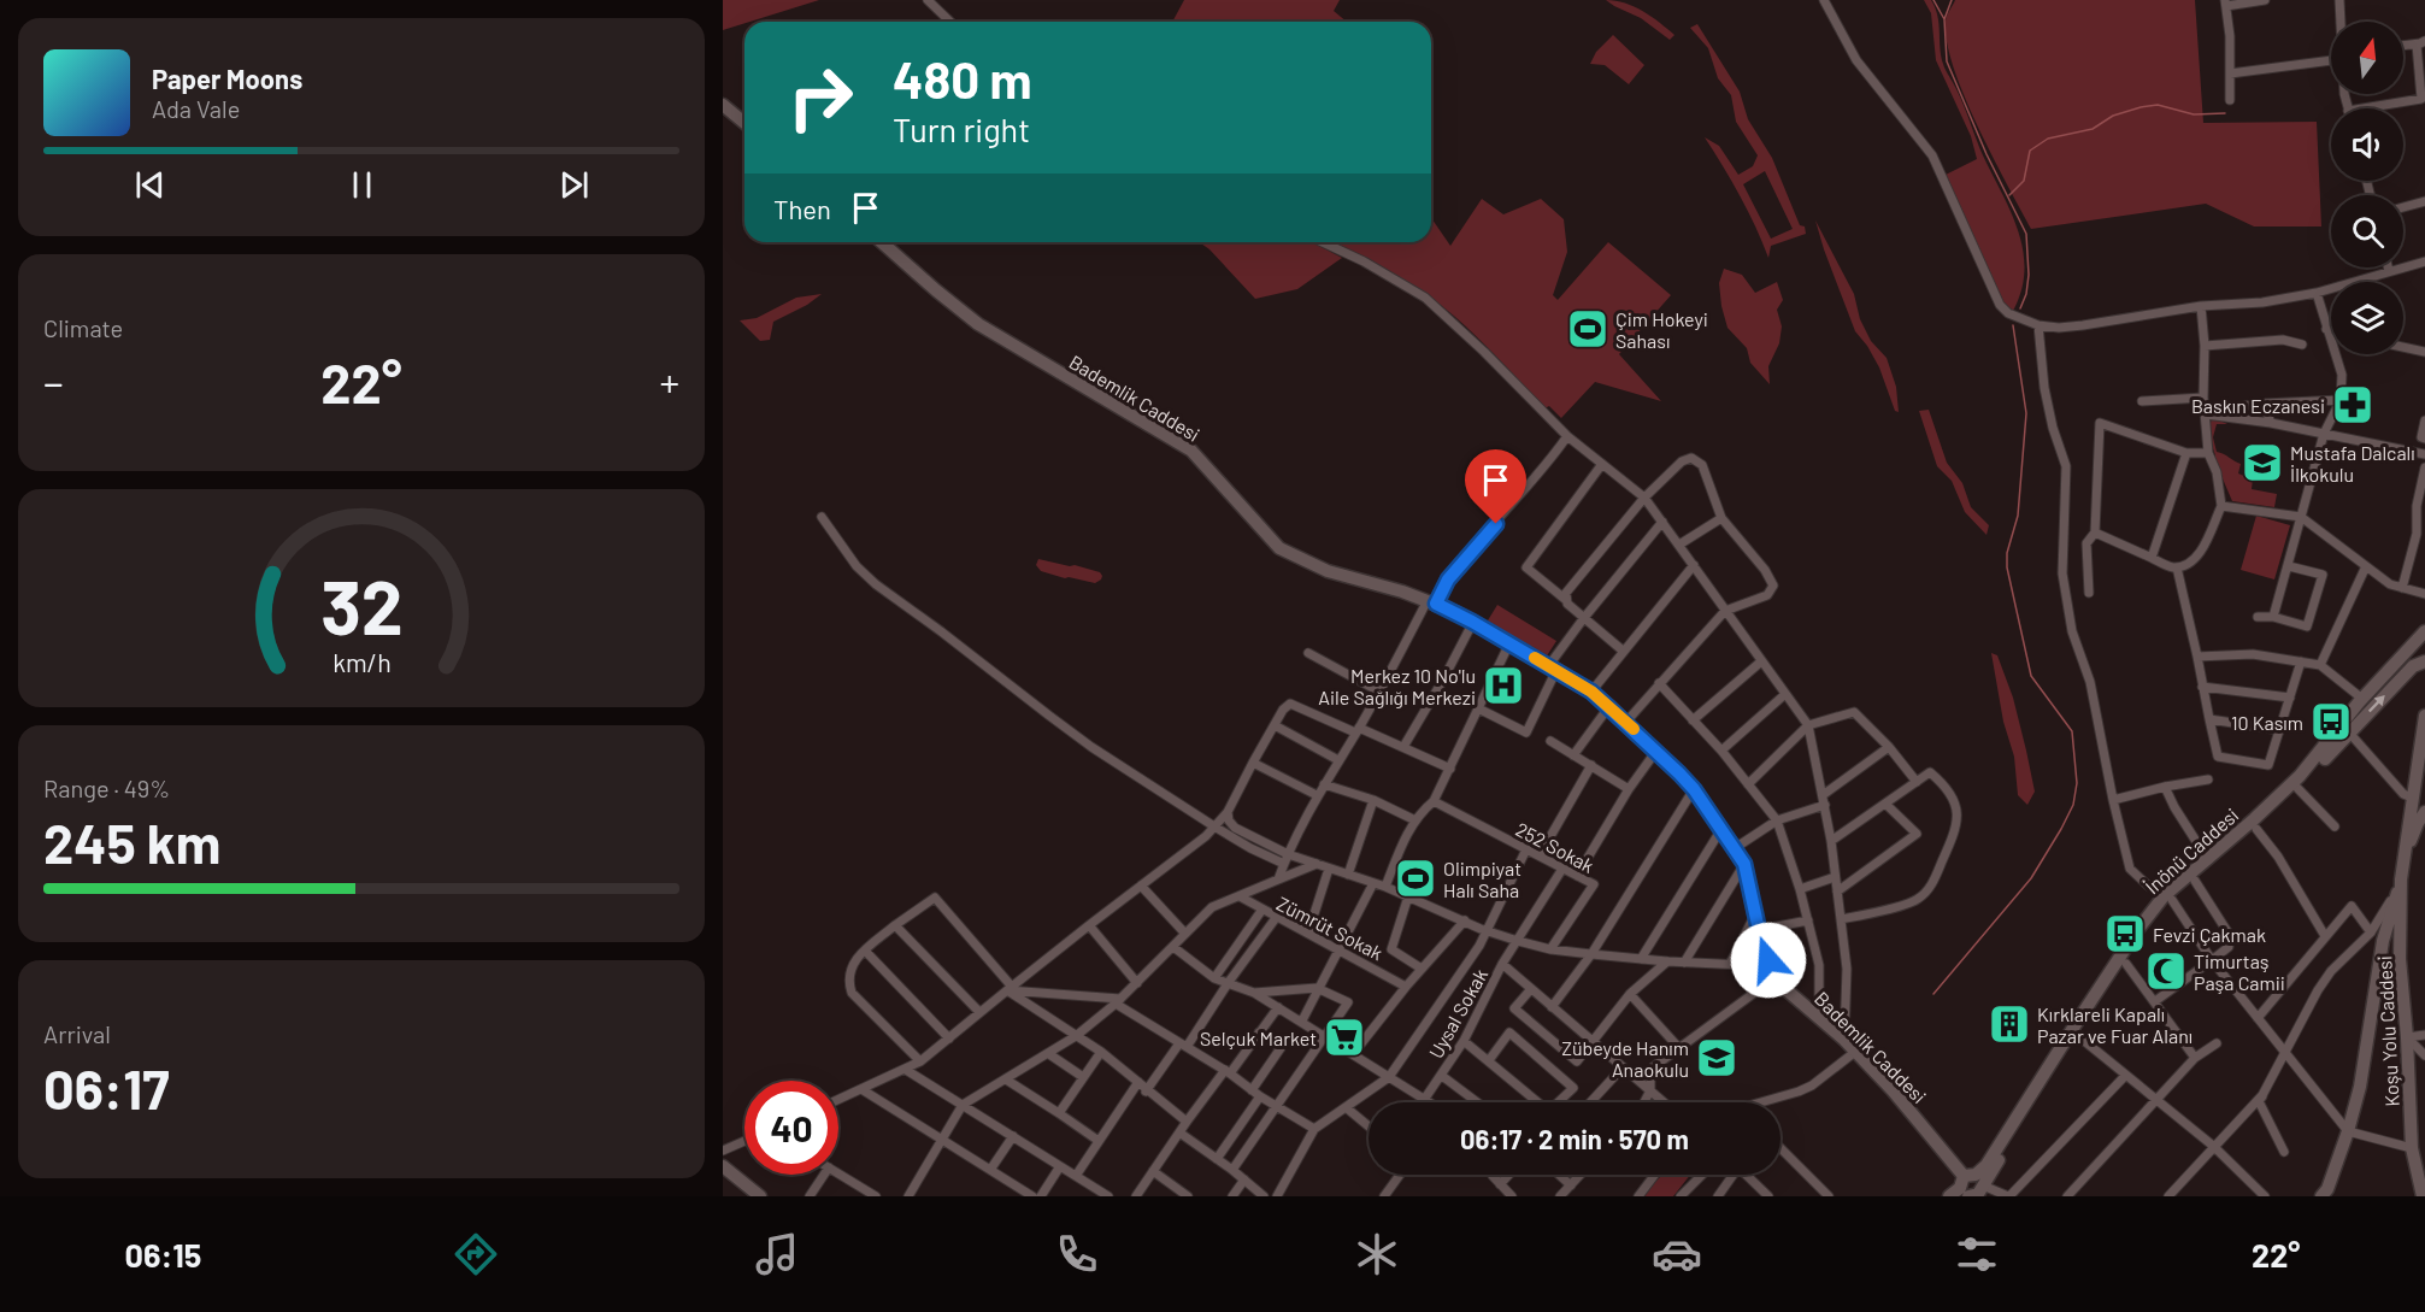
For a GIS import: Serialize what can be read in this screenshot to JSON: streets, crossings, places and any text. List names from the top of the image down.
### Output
{
  "streets": {
    "street": [
      "Bademlik Caddesi",
      "252 Sokak",
      "İnönü Caddesi",
      "Zümrüt Sokak",
      "Uysal Sokak",
      "Koşu Yolu Caddesi"
    ]
  },
  "crossings": [
    ["Bademlik Caddesi", "İnönü Caddesi"],
    ["252 Sokak", "Uysal Sokak"]
  ],
  "places": {
    "sports": ["Çim Hokeyi Sahası", "Olimpiyat Halı Saha"],
    "pharmacy": ["Baskın Eczanesi"],
    "school or university": ["Mustafa Dalcalı İlkokulu", "Zübeyde Hanım Anaokulu"],
    "hospital": ["Merkez 10 No'lu Aile Sağlığı Merkezi"],
    "bus stop": ["10 Kasım", "Fevzi Çakmak"],
    "mosque": ["Timurtaş Paşa Camii"],
    "building": ["Kırklareli Kapalı Pazar ve Fuar Alanı"],
    "supermarket": ["Selçuk Market"]
  },
  "north": "top",
  "page": {
    "turn": ["480 m", "Turn right"],
    "song": ["Paper Moons", "Ada Vale"],
    "then": "Then",
    "tile": [
      "Climate",
      ["Range · 49%", "245 km"],
      ["Arrival", "06:17"]
    ],
    "heat": ["−", "22°", "+"],
    "limit": "40",
    "trip": "06:17 · 2 min · 570 m",
    "tabs": ["06:15", "22°"],
    "gauge": ["32", "km/h"]
  }
}
